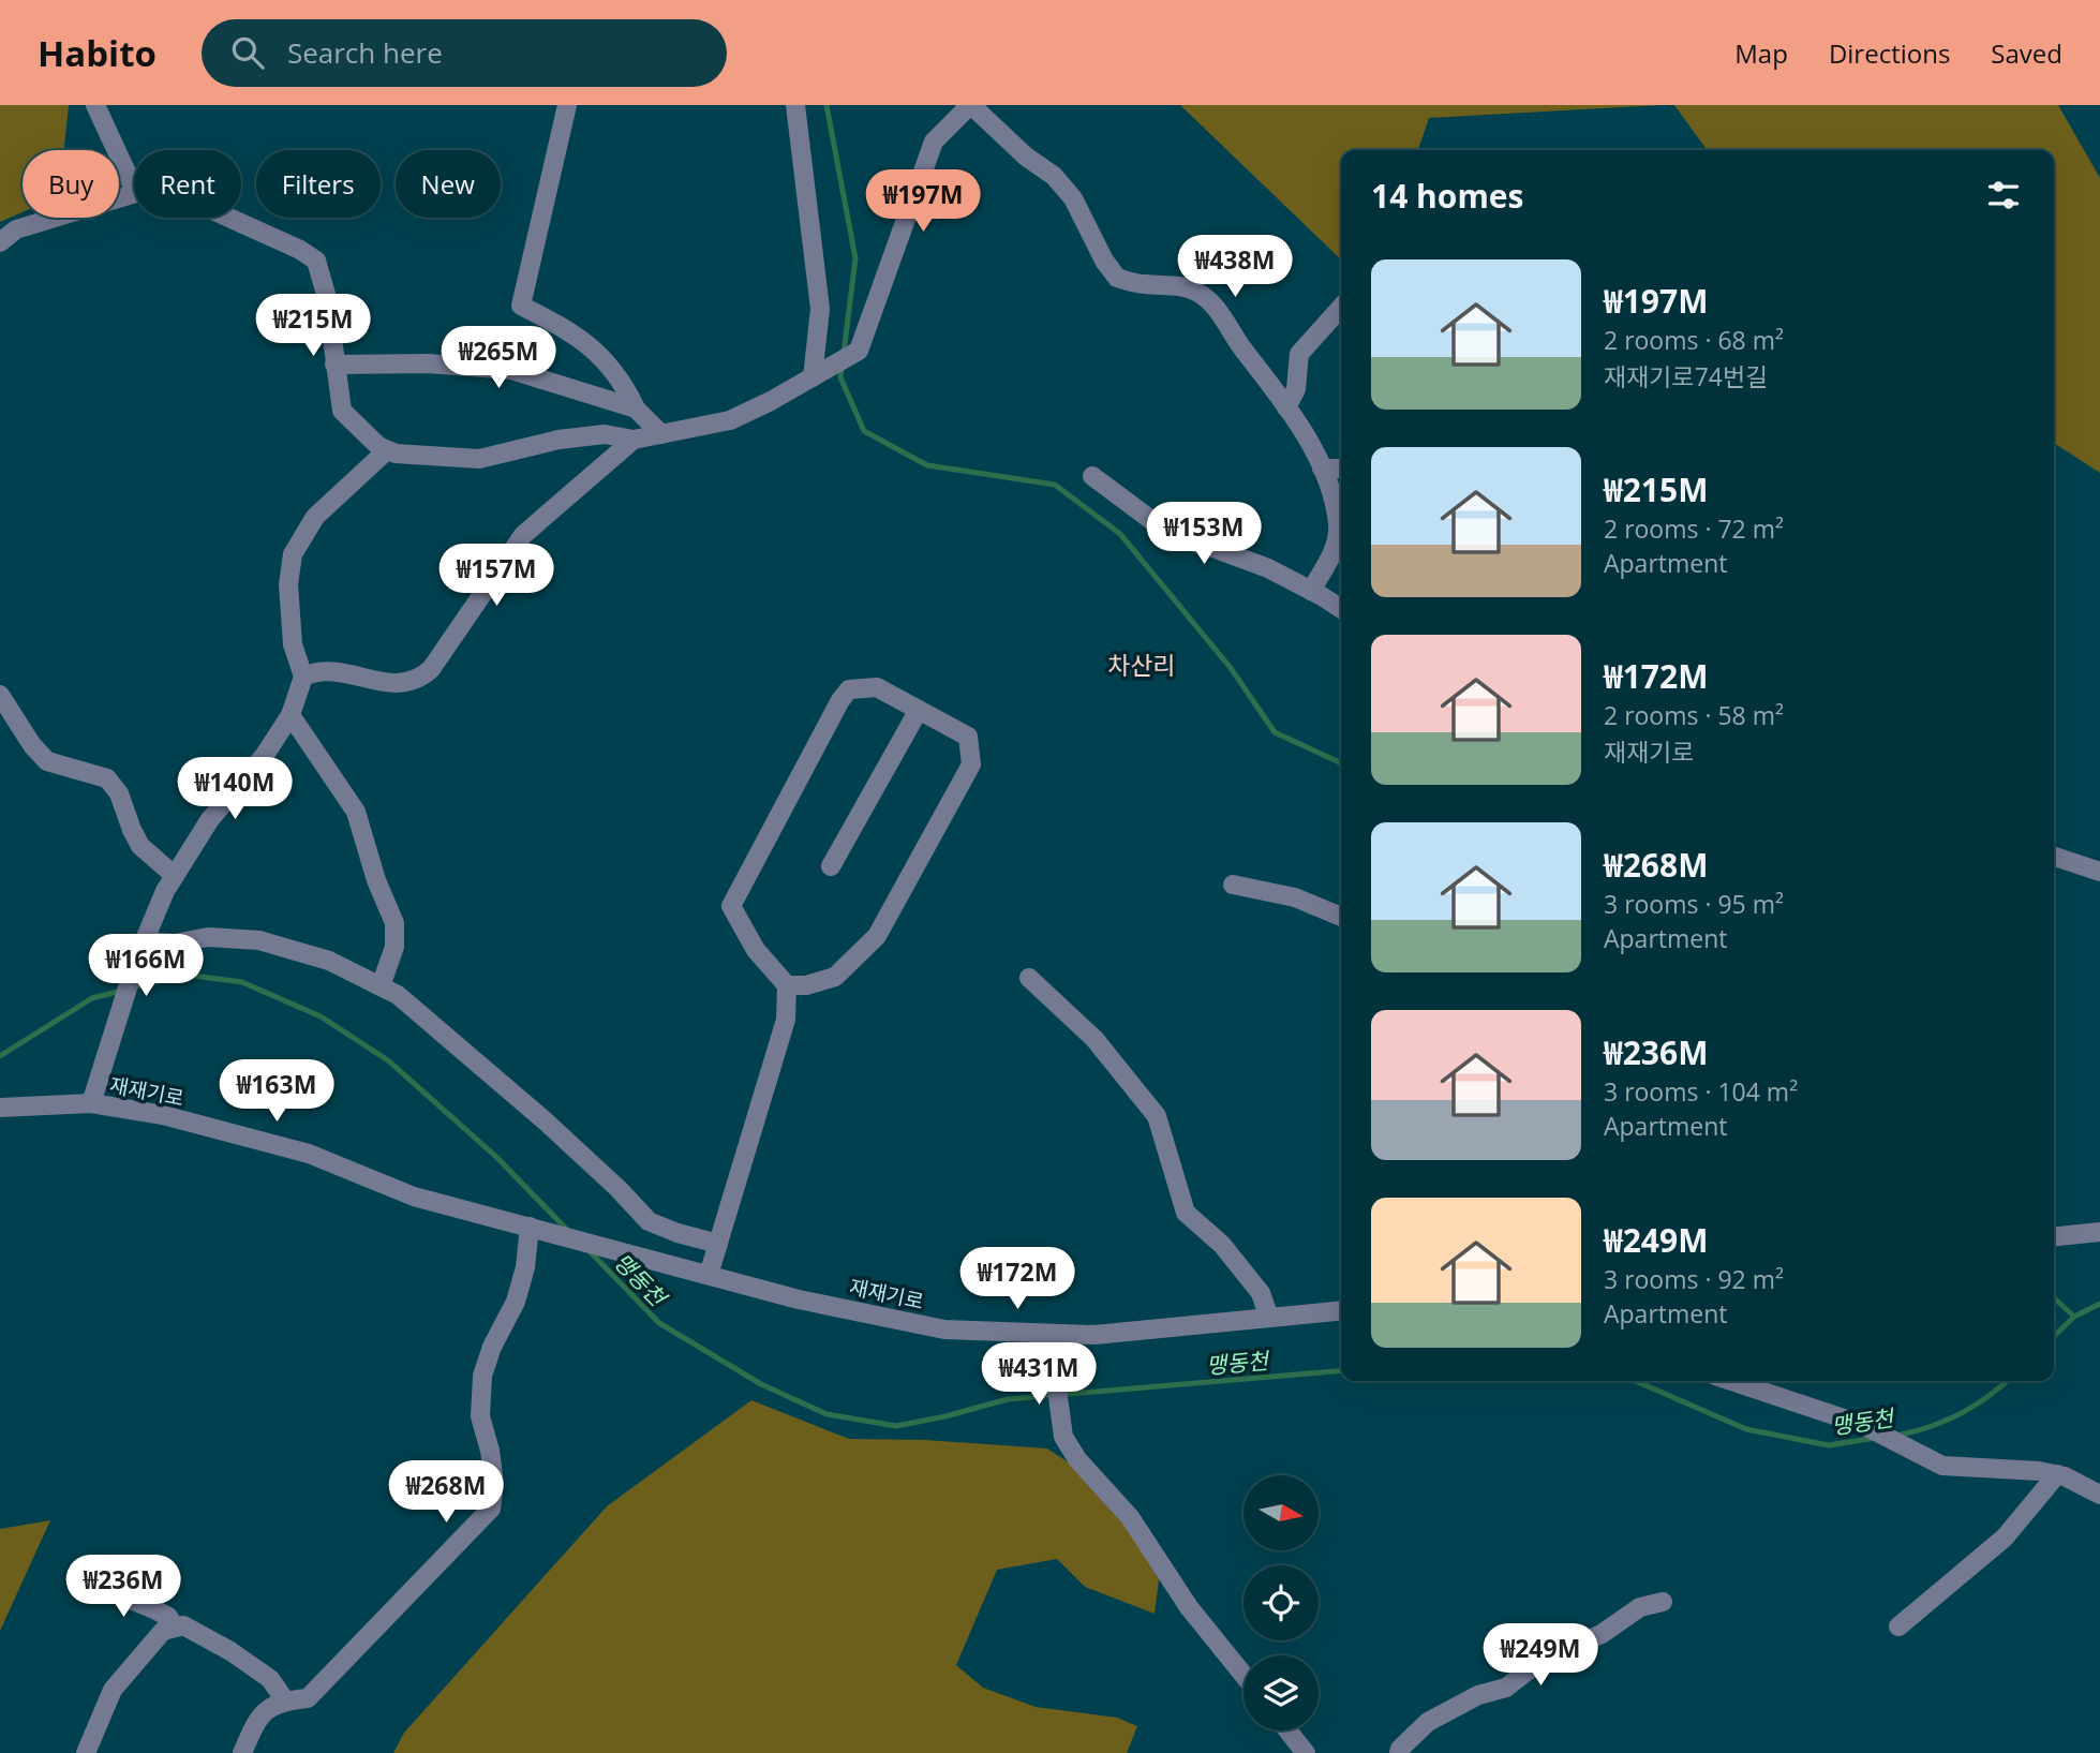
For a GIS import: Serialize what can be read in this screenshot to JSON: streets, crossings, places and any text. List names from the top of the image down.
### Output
{
  "streets": {
    "street": ["재재기로"]
  },
  "districts": ["차산리"],
  "water": ["맹동천"],
  "north": "right",
  "page": {
    "header": "Habito",
    "search": "Search here",
    "nav": ["Map", "Directions", "Saved"],
    "chip": [
      "Buy",
      "Rent",
      "Filters",
      "New"
    ],
    "heading": "14 homes",
    "price": [
      "₩197M",
      "₩438M",
      "₩215M",
      "₩265M",
      "₩153M",
      "₩157M",
      "₩140M",
      "₩166M",
      "₩163M",
      "₩172M",
      "₩431M",
      "₩268M",
      "₩236M",
      "₩249M"
    ],
    "list": [
      {
        "name": "₩197M",
        "note": "2 rooms · 68 m² · 재재기로74번길"
      },
      {
        "name": "₩215M",
        "note": "2 rooms · 72 m² · Apartment"
      },
      {
        "name": "₩172M",
        "note": "2 rooms · 58 m² · 재재기로"
      },
      {
        "name": "₩268M",
        "note": "3 rooms · 95 m² · Apartment"
      },
      {
        "name": "₩236M",
        "note": "3 rooms · 104 m² · Apartment"
      },
      {
        "name": "₩249M",
        "note": "3 rooms · 92 m² · Apartment"
      }
    ]
  }
}
